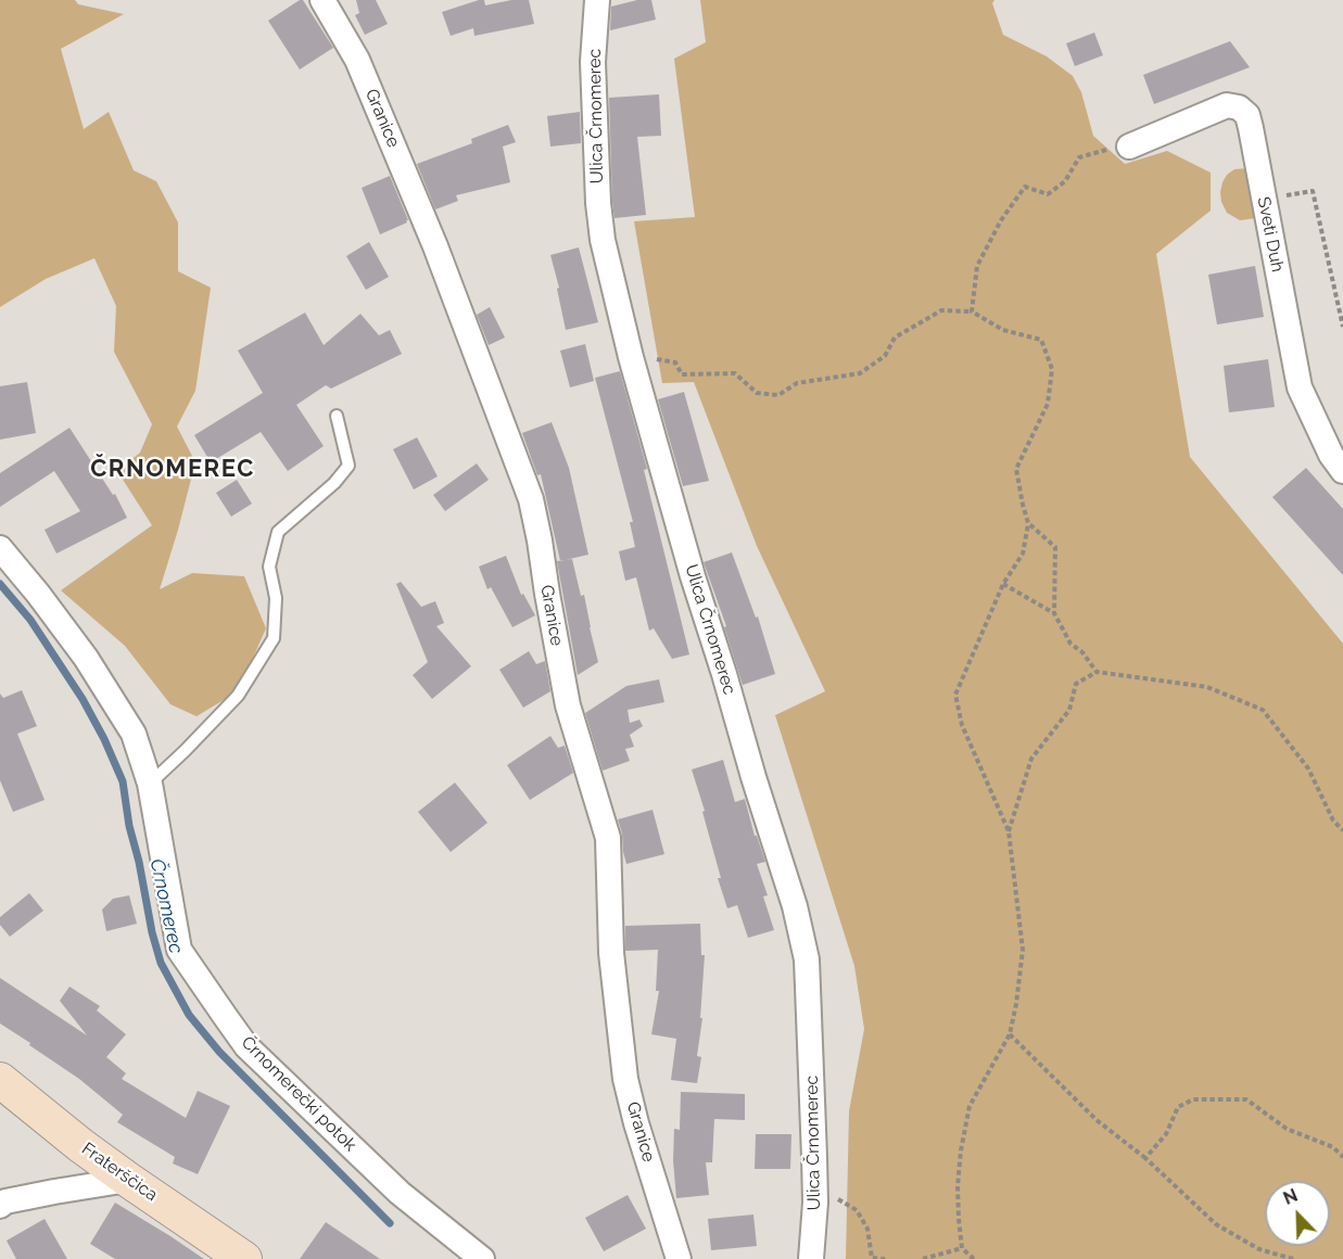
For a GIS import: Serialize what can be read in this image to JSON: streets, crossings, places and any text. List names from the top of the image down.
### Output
{
  "streets": {
    "street": [
      "Ulica Črnomerec",
      "Granice",
      "Sveti Duh",
      "Črnomerečki potok",
      "Fraterščica"
    ]
  },
  "districts": ["ČRNOMEREC"],
  "water": ["Črnomerec"],
  "north": "top left"
}
